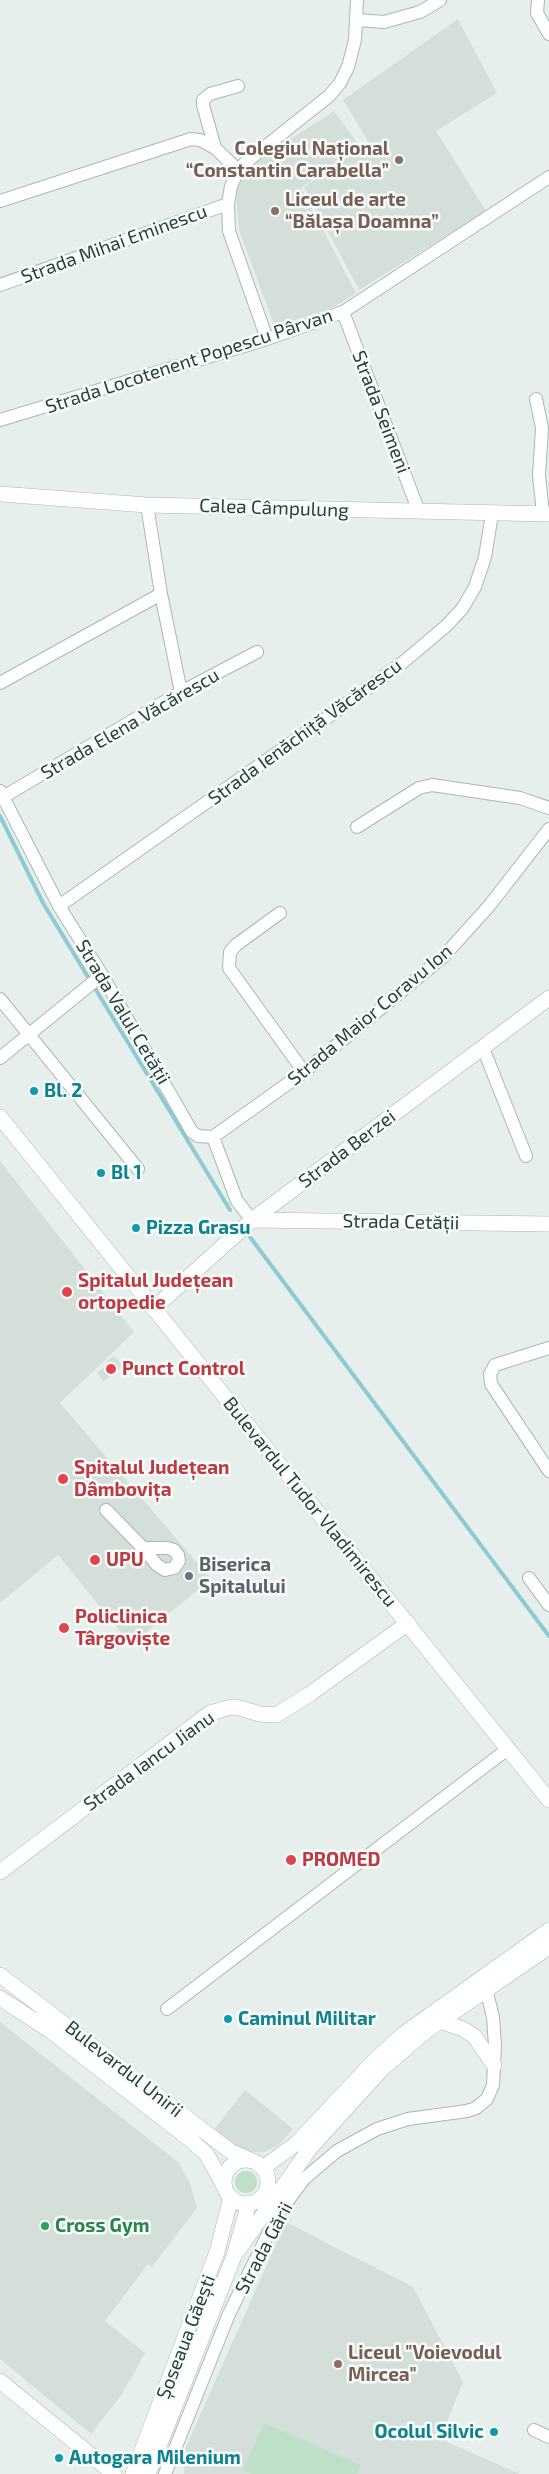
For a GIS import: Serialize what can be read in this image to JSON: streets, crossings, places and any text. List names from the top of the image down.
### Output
{
  "streets": {
    "main road": [
      "Calea Câmpulung",
      "Strada Berzei",
      "Strada Cetății",
      "Bulevardul Tudor Vladimirescu",
      "Strada Iancu Jianu",
      "Bulevardul Unirii",
      "Șoseaua Găești"
    ],
    "street": [
      "Strada Mihai Eminescu",
      "Strada Locotenent Popescu Pârvan",
      "Strada Seimeni",
      "Strada Elena Văcărescu",
      "Strada Ienăchiță Văcărescu",
      "Strada Valul Cetății",
      "Strada Maior Coravu Ion",
      "Strada Gării"
    ]
  },
  "crossings": [
    ["Strada Locotenent Popescu Pârvan", "Strada Seimeni"],
    ["Strada Seimeni", "Calea Câmpulung"],
    ["Calea Câmpulung", "Strada Ienăchiță Văcărescu"],
    ["Strada Elena Văcărescu", "Strada Valul Cetății"],
    ["Strada Ienăchiță Văcărescu", "Strada Valul Cetății"],
    ["Strada Valul Cetății", "Strada Maior Coravu Ion"],
    ["Strada Berzei", "Strada Cetății"],
    ["Strada Berzei", "Bulevardul Tudor Vladimirescu"],
    ["Bulevardul Tudor Vladimirescu", "Strada Iancu Jianu"],
    ["Bulevardul Unirii", "Șoseaua Găești"]
  ],
  "places": [
    "Colegiul Național “Constantin Carabella”",
    "Liceul de arte “Bălașa Doamna”",
    "Bl. 2",
    "Bl 1",
    "Pizza Grasu",
    "Spitalul Județean ortopedie",
    "Punct Control",
    "Spitalul Județean Dâmbovița",
    "UPU",
    "Biserica Spitalului",
    "Policlinica Târgoviște",
    "PROMED",
    "Caminul Militar",
    "Cross Gym",
    "Liceul \"Voievodul Mircea\"",
    "Ocolul Silvic",
    "Autogara Milenium"
  ]
}
